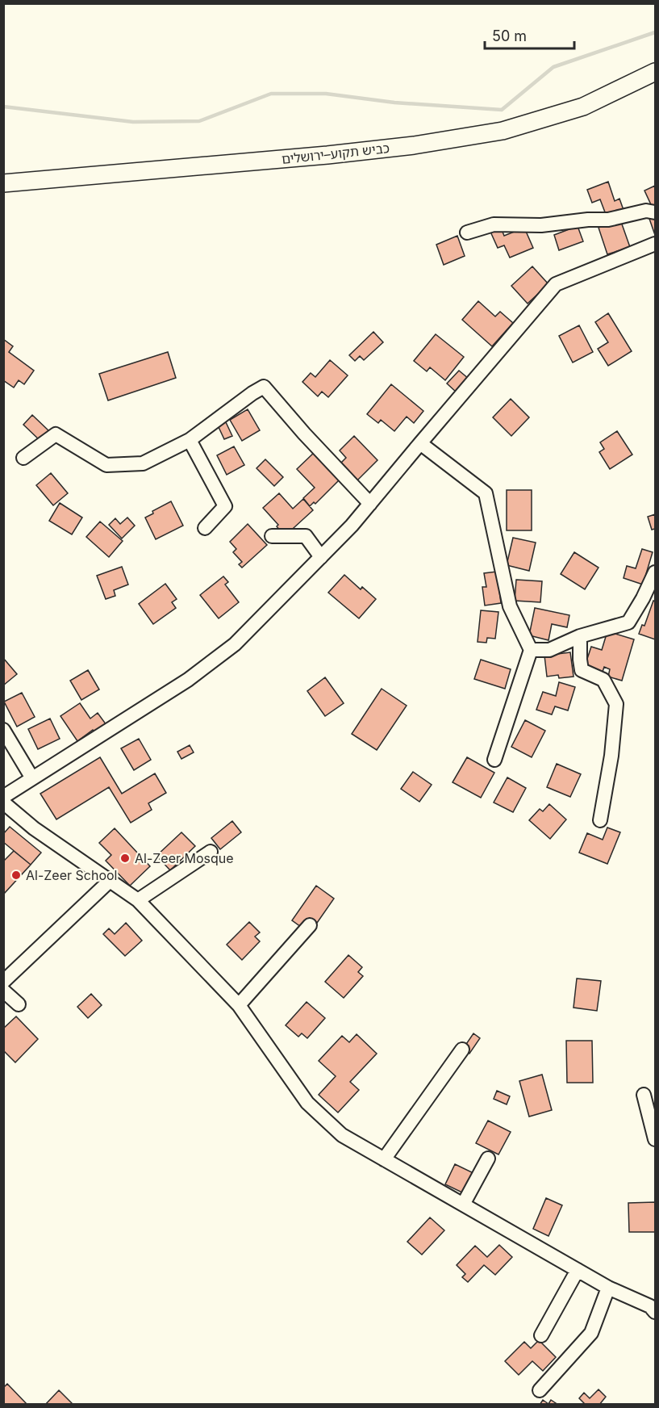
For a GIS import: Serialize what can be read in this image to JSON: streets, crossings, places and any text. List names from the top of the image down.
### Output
{
  "streets": {
    "main road": ["כביש תקוע–ירושלים"]
  },
  "places": ["Al-Zeer Mosque", "Al-Zeer School"],
  "scale_bar": "50 m"
}
